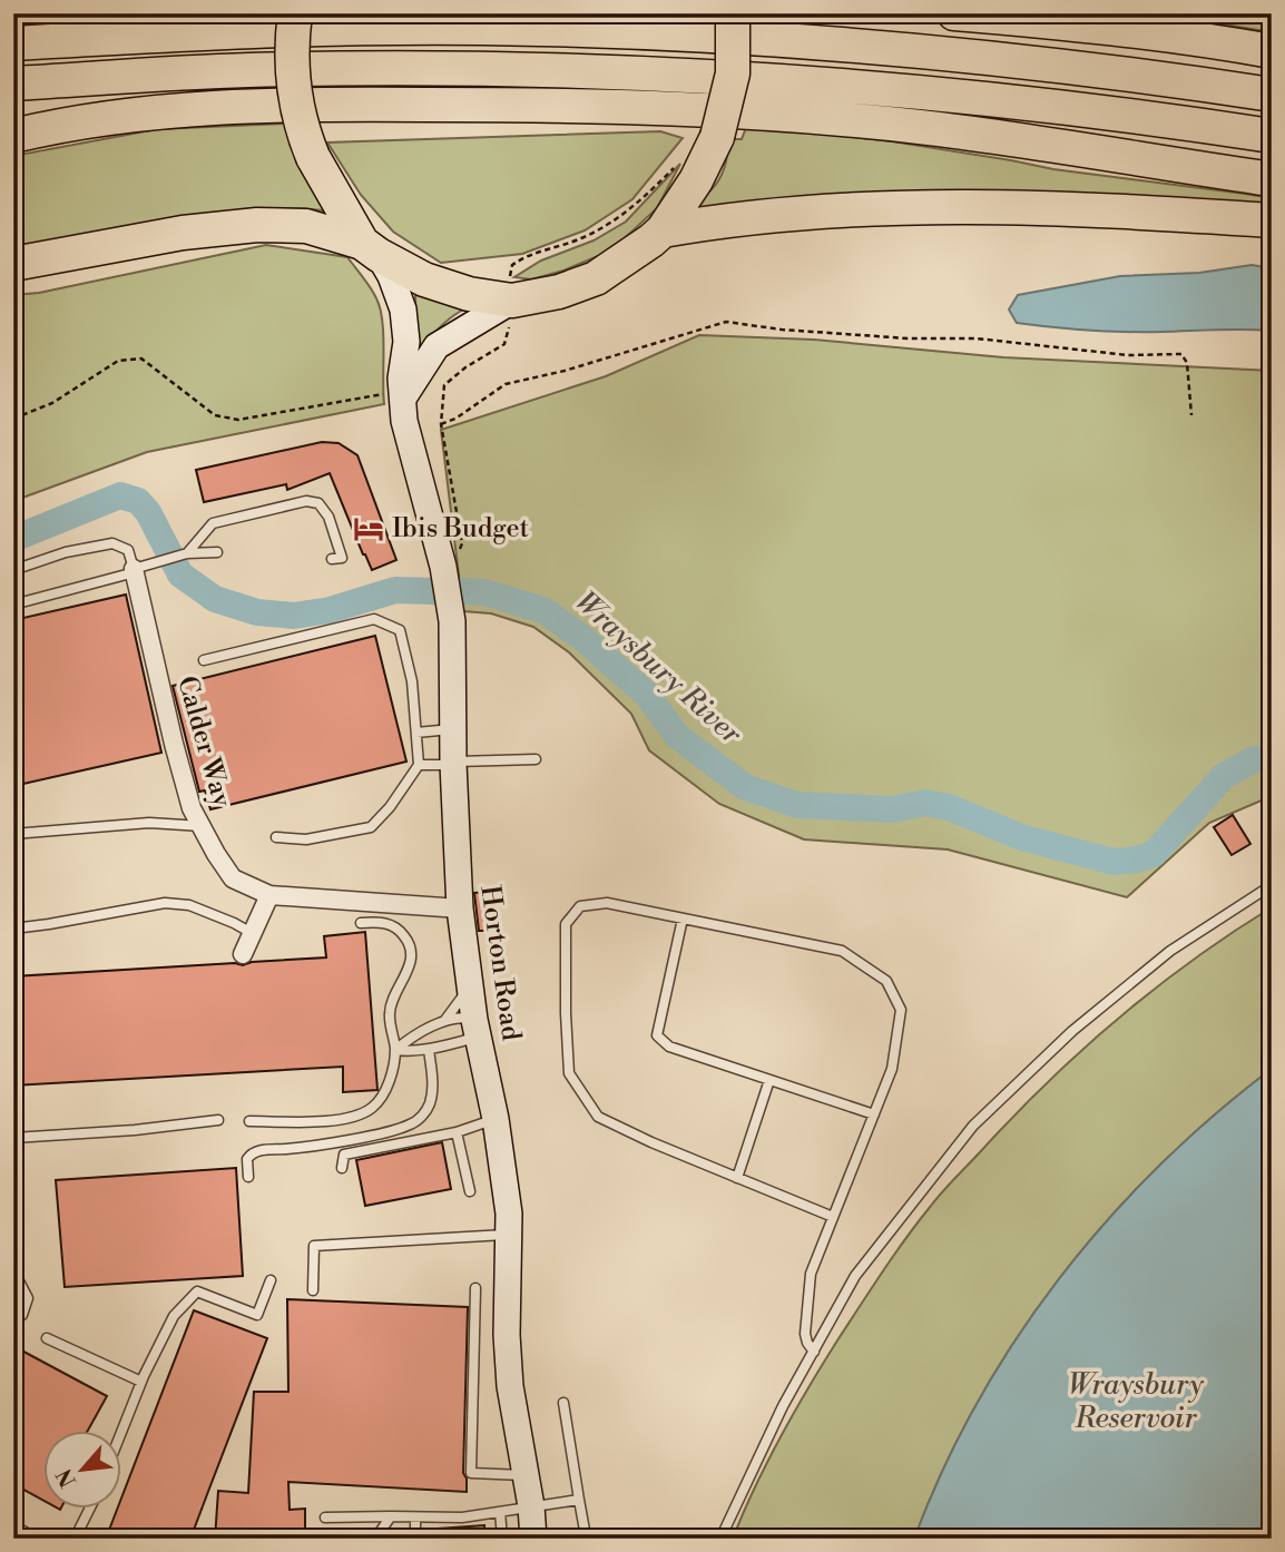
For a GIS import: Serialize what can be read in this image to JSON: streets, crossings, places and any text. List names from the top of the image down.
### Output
{
  "streets": {
    "street": ["Calder Way", "Horton Road"]
  },
  "crossings": [
    ["Calder Way", "Horton Road"]
  ],
  "water": ["Wraysbury River", "Wraysbury Reservoir"],
  "places": {
    "hotel": ["Ibis Budget"]
  },
  "north": "bottom left"
}
